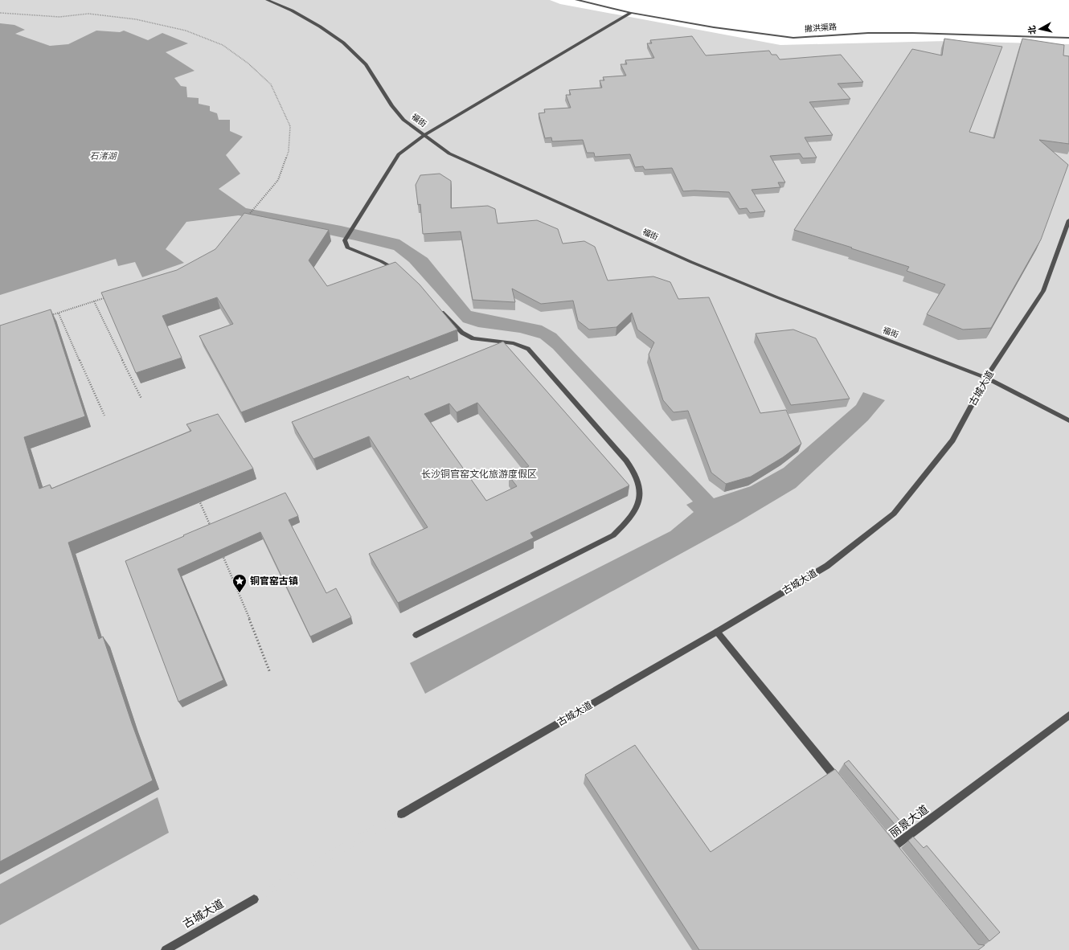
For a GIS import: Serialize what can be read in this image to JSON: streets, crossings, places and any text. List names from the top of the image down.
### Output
{
  "streets": {
    "street": [
      "撇洪渠路",
      "福街",
      "古城大道",
      "丽景大道"
    ]
  },
  "crossings": [
    ["福街", "古城大道"]
  ],
  "water": ["石渚湖"],
  "parks": ["长沙铜官窑文化旅游度假区"],
  "places": {
    "place": ["铜官窑古镇"]
  },
  "north": "left"
}
